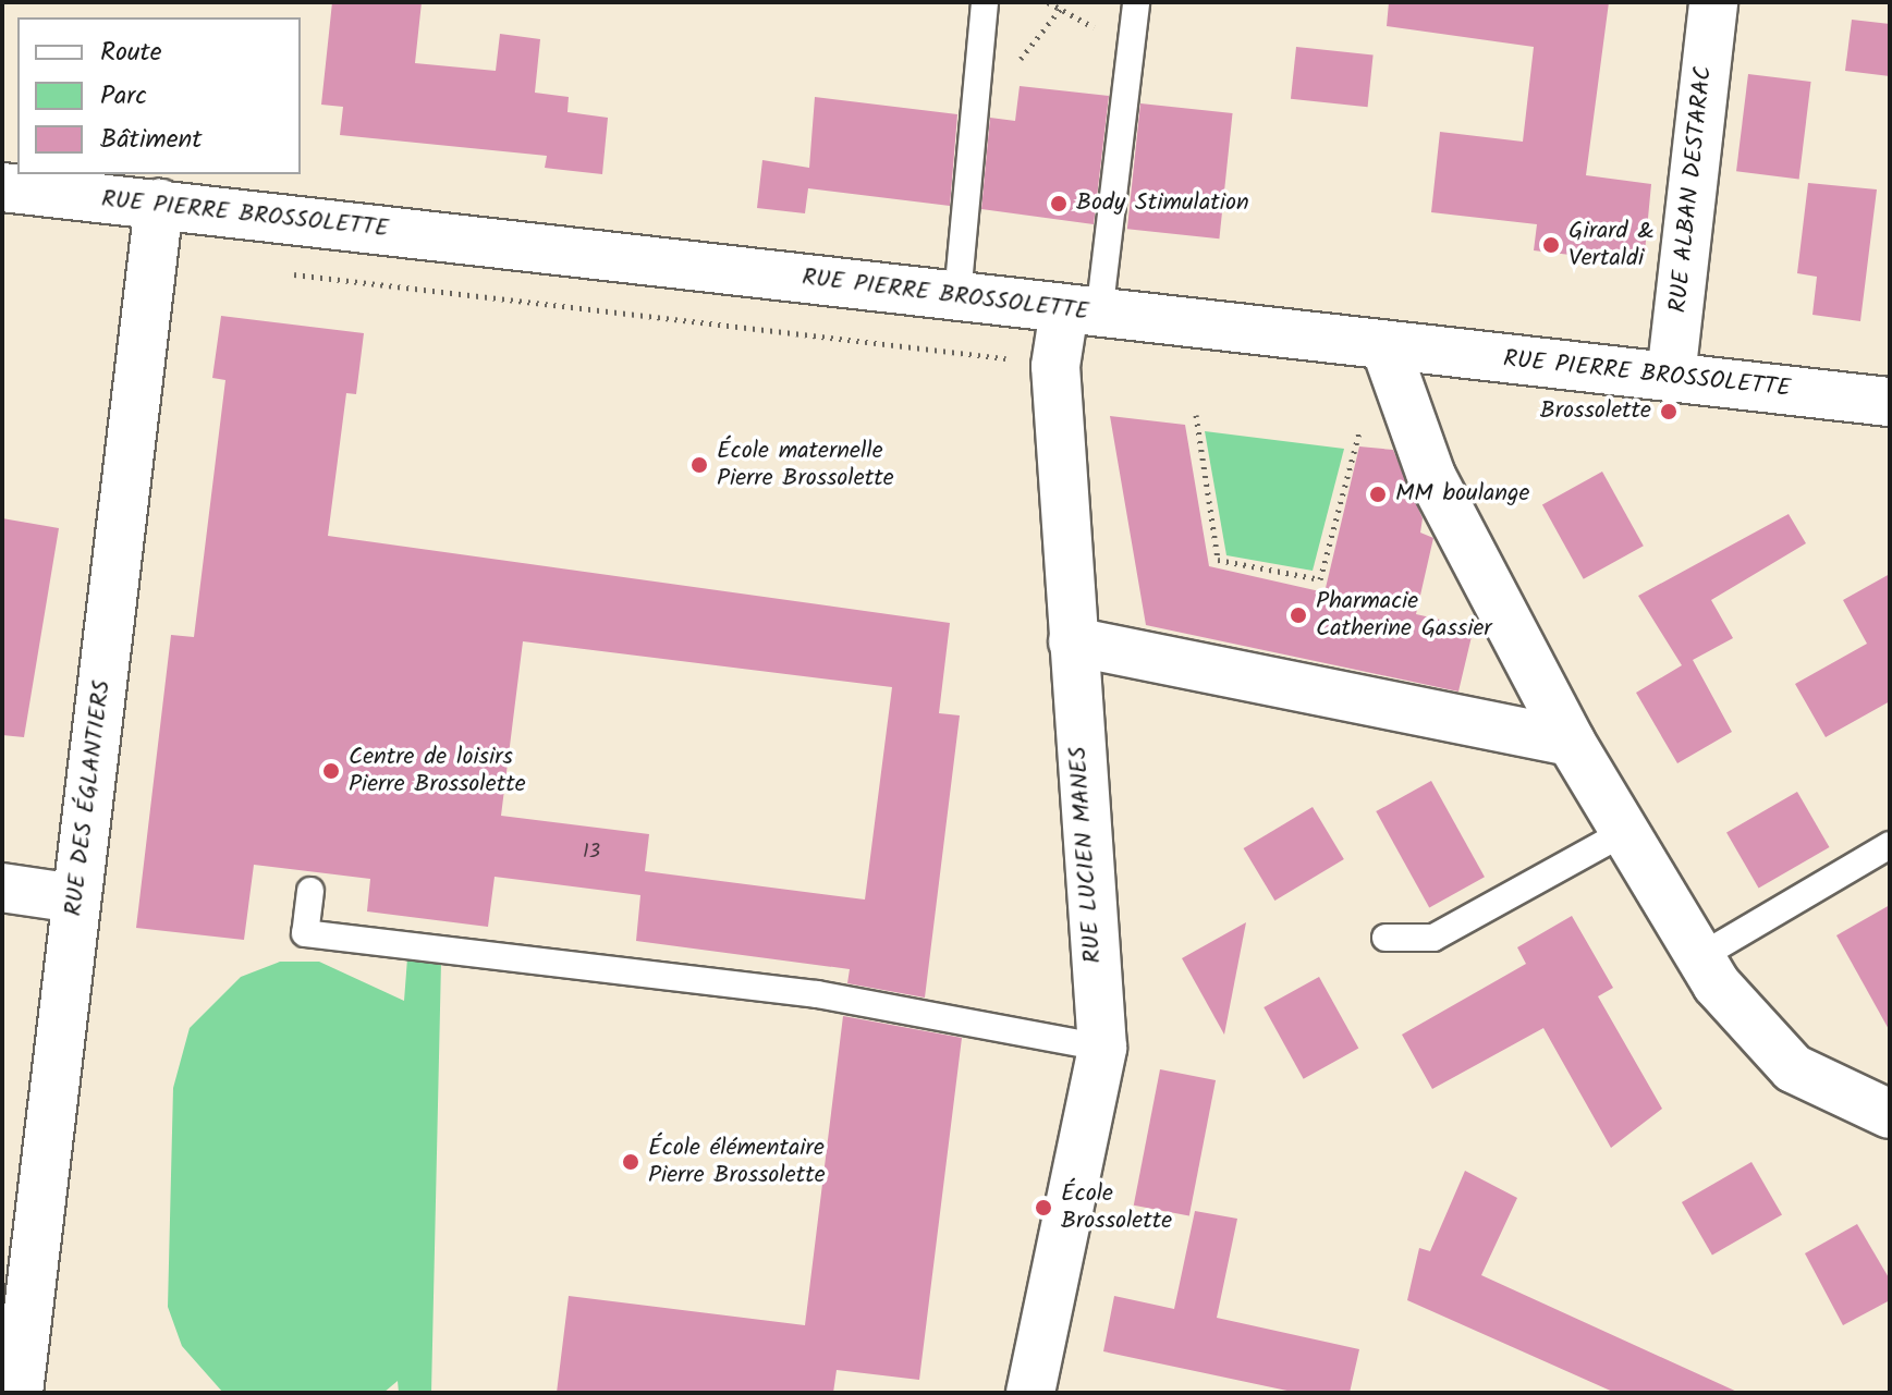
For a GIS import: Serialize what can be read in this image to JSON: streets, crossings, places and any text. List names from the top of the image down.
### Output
{
  "streets": {
    "street": [
      "RUE ALBAN DESTARAC",
      "RUE PIERRE BROSSOLETTE",
      "RUE DES ÉGLANTIERS",
      "RUE LUCIEN MANES"
    ]
  },
  "crossings": [
    ["RUE ALBAN DESTARAC", "RUE PIERRE BROSSOLETTE"],
    ["RUE PIERRE BROSSOLETTE", "RUE DES ÉGLANTIERS"],
    ["RUE PIERRE BROSSOLETTE", "RUE LUCIEN MANES"]
  ],
  "places": [
    "Body Stimulation",
    "Girard & Vertaldi",
    "Brossolette",
    "École maternelle Pierre Brossolette",
    "MM boulange",
    "Pharmacie Catherine Gassier",
    "Centre de loisirs Pierre Brossolette",
    "École élémentaire Pierre Brossolette",
    "École Brossolette"
  ],
  "house_numbers": ["13"],
  "legend": ["Route", "Parc", "Bâtiment"]
}
